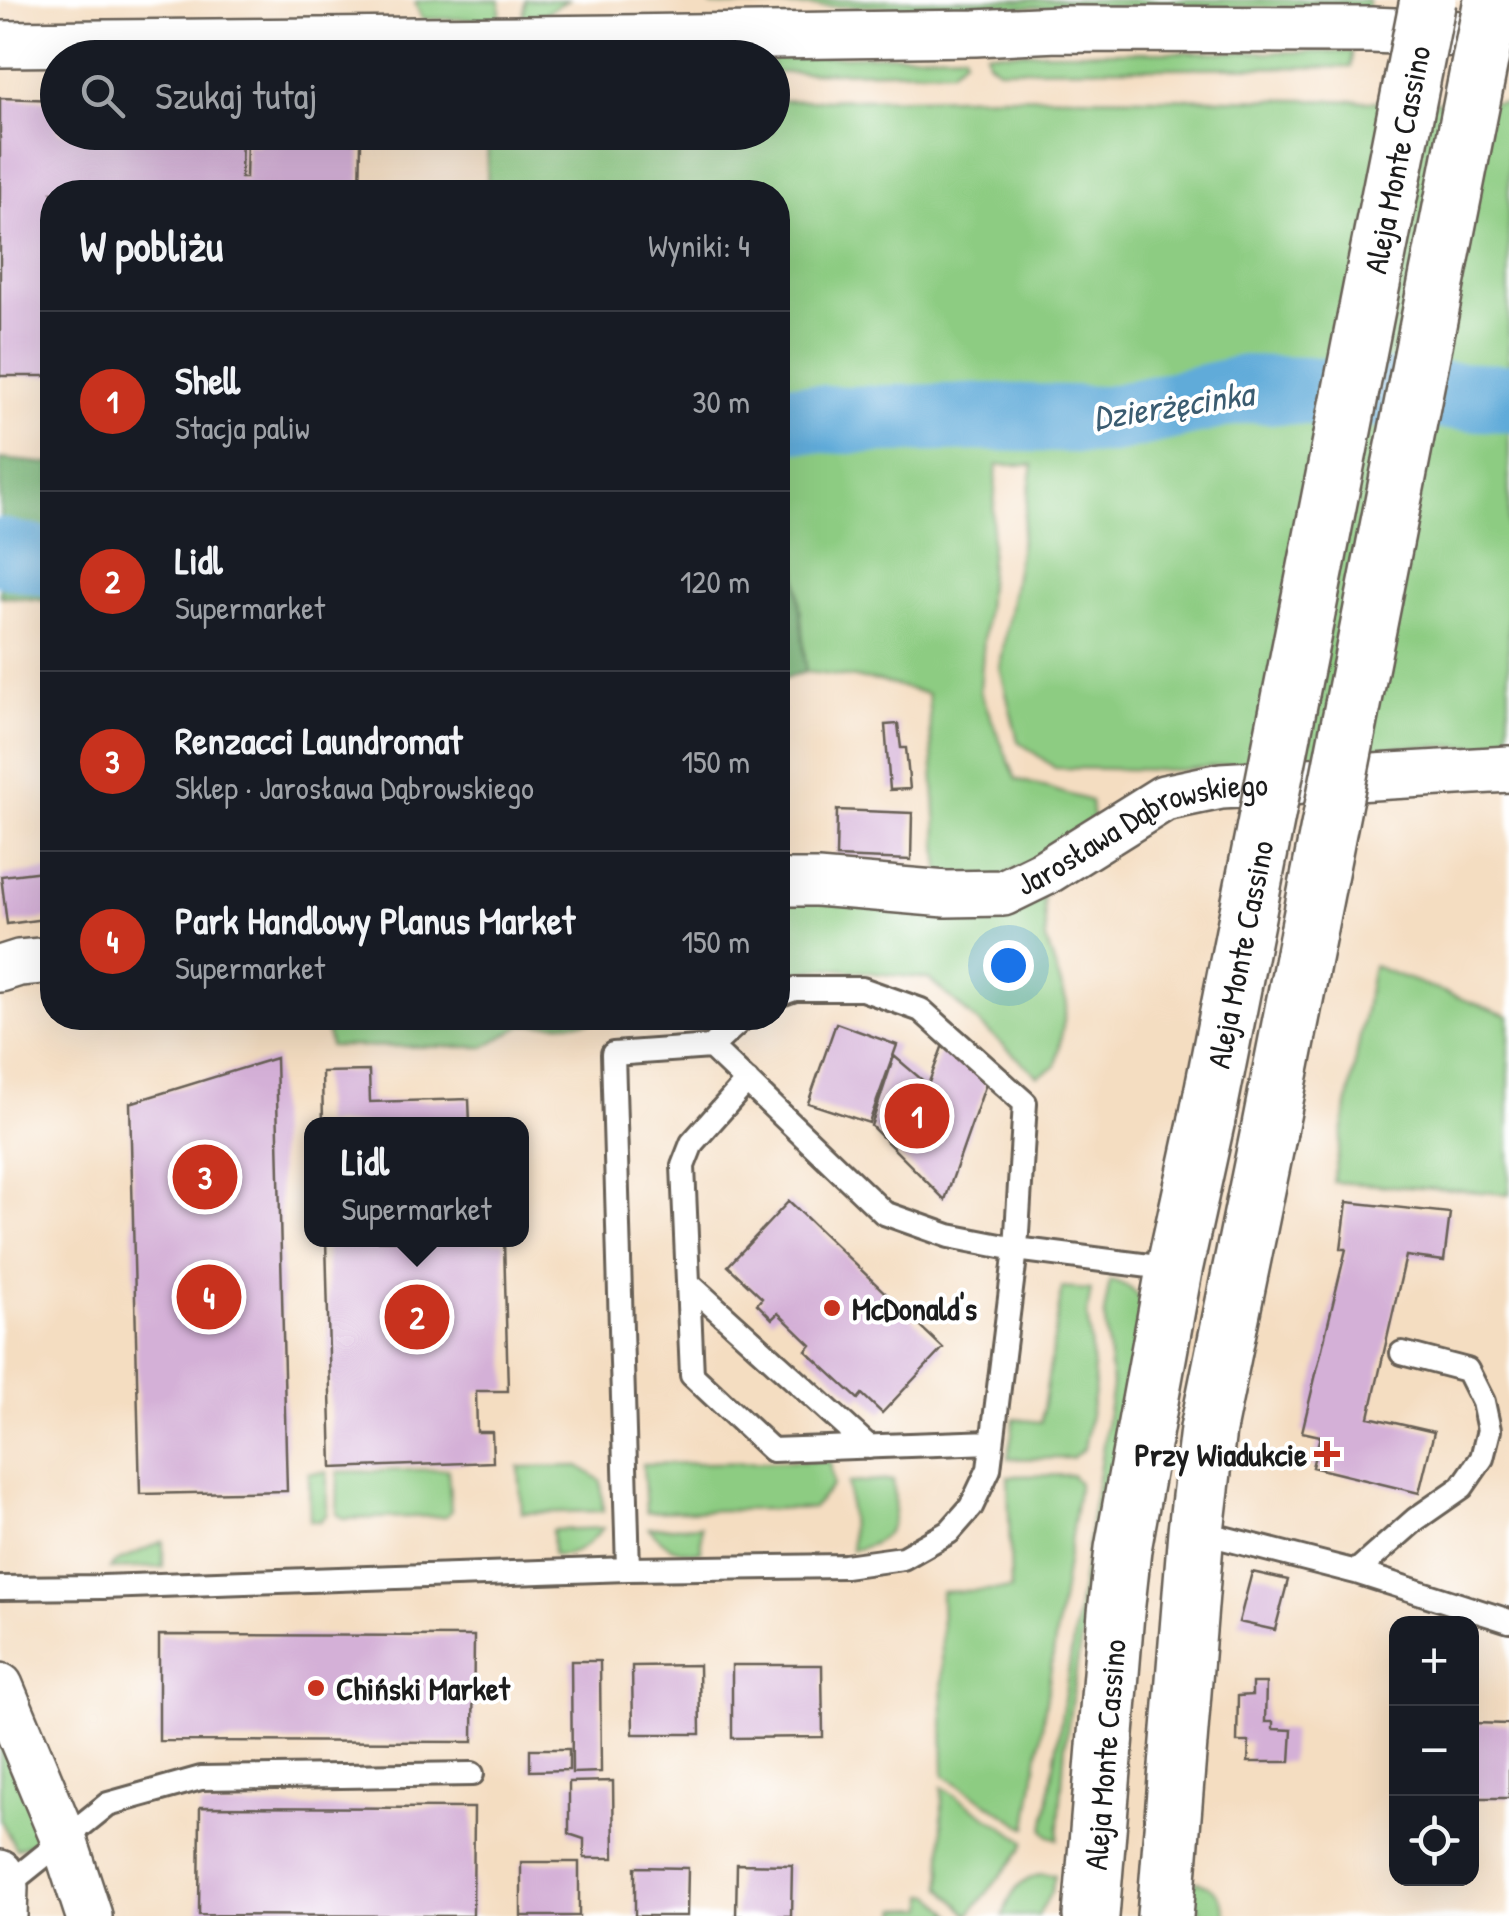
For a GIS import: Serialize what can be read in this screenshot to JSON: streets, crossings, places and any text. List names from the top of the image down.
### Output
{
  "streets": {
    "street": ["Aleja Monte Cassino", "Jarosława Dąbrowskiego"]
  },
  "water": ["Dzierżęcinka"],
  "places": {
    "other": ["McDonald's", "Chiński Market"],
    "health": ["Przy Wiadukcie"]
  },
  "page": {
    "search": "Szukaj tutaj",
    "heading": ["W pobliżu", "Wyniki: 4"],
    "list": [
      {
        "mark": "1",
        "name": "Shell",
        "note": "Stacja paliw",
        "value": "30 m"
      },
      {
        "mark": "2",
        "name": "Lidl",
        "note": "Supermarket",
        "value": "120 m"
      },
      {
        "mark": "3",
        "name": "Renzacci Laundromat",
        "note": "Sklep · Jarosława Dąbrowskiego",
        "value": "150 m"
      },
      {
        "mark": "4",
        "name": "Park Handlowy Planus Market",
        "note": "Supermarket",
        "value": "150 m"
      }
    ],
    "pins": [
      "1",
      "3",
      "4",
      "2"
    ],
    "popup": ["Lidl", "Supermarket"],
    "map_buttons": ["+", "−"]
  }
}
